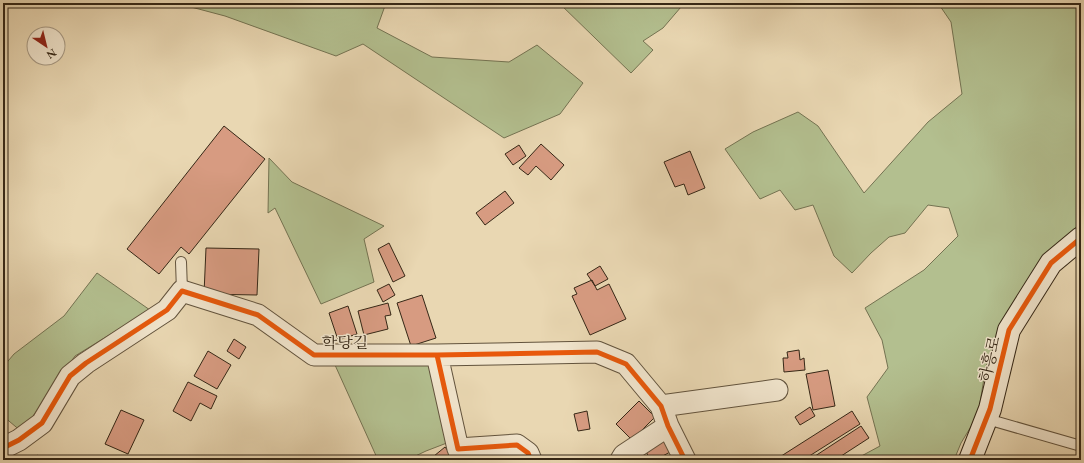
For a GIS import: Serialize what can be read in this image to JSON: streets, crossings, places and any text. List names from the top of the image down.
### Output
{
  "streets": {
    "street": ["학당길", "하흥로"]
  },
  "north": "bottom right"
}
